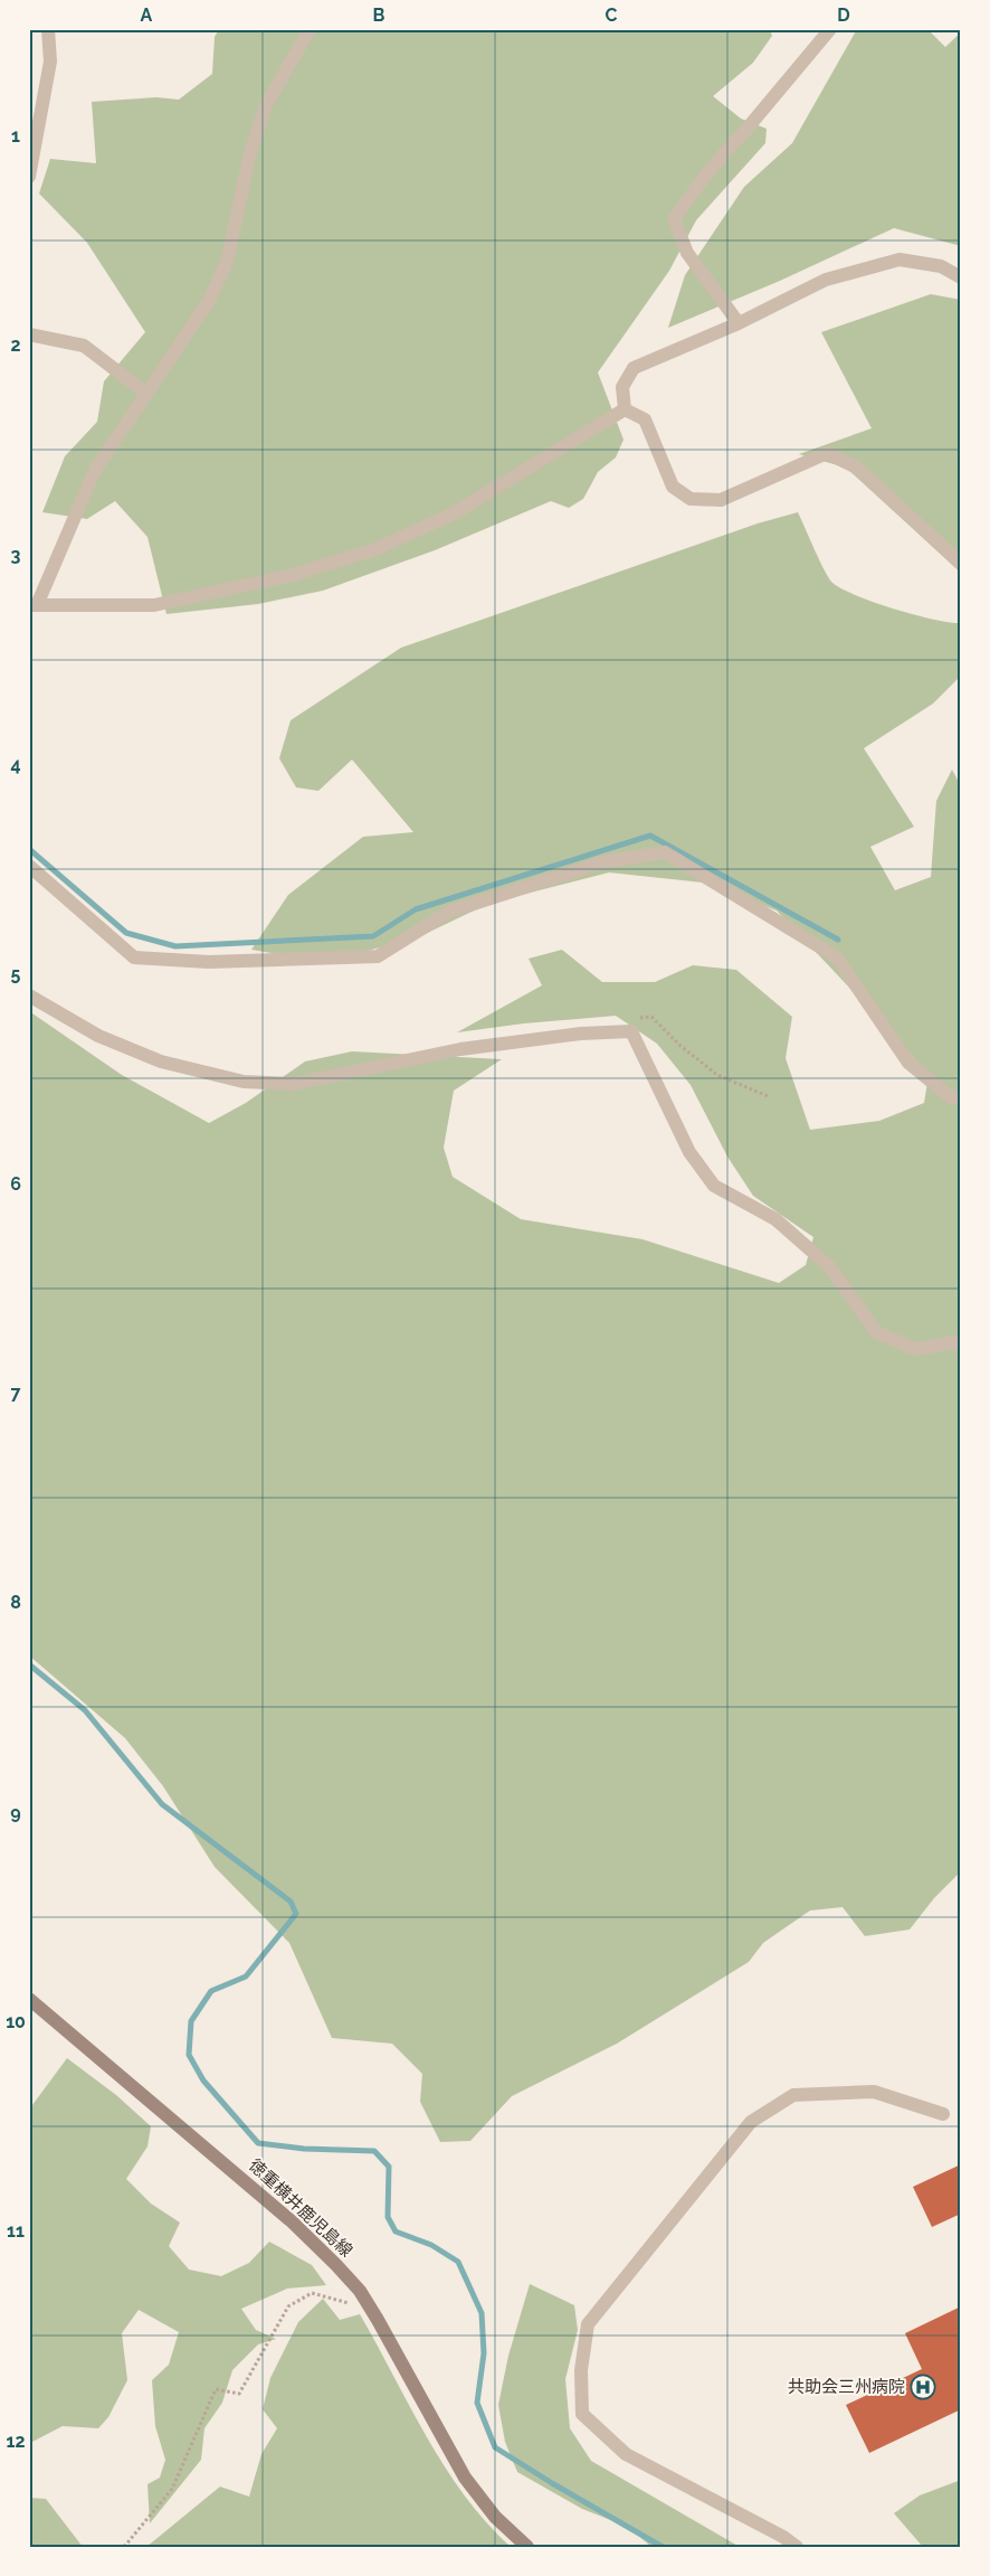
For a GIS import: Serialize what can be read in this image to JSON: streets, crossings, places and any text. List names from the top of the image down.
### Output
{
  "streets": {
    "main road": ["徳重横井鹿児島線"]
  },
  "places": {
    "hospital": ["共助会三州病院"]
  },
  "grid": {
    "columns": [
      "A",
      "B",
      "C",
      "D"
    ],
    "rows": [
      "1",
      "2",
      "3",
      "4",
      "5",
      "6",
      "7",
      "8",
      "9",
      "10",
      "11",
      "12"
    ]
  }
}
